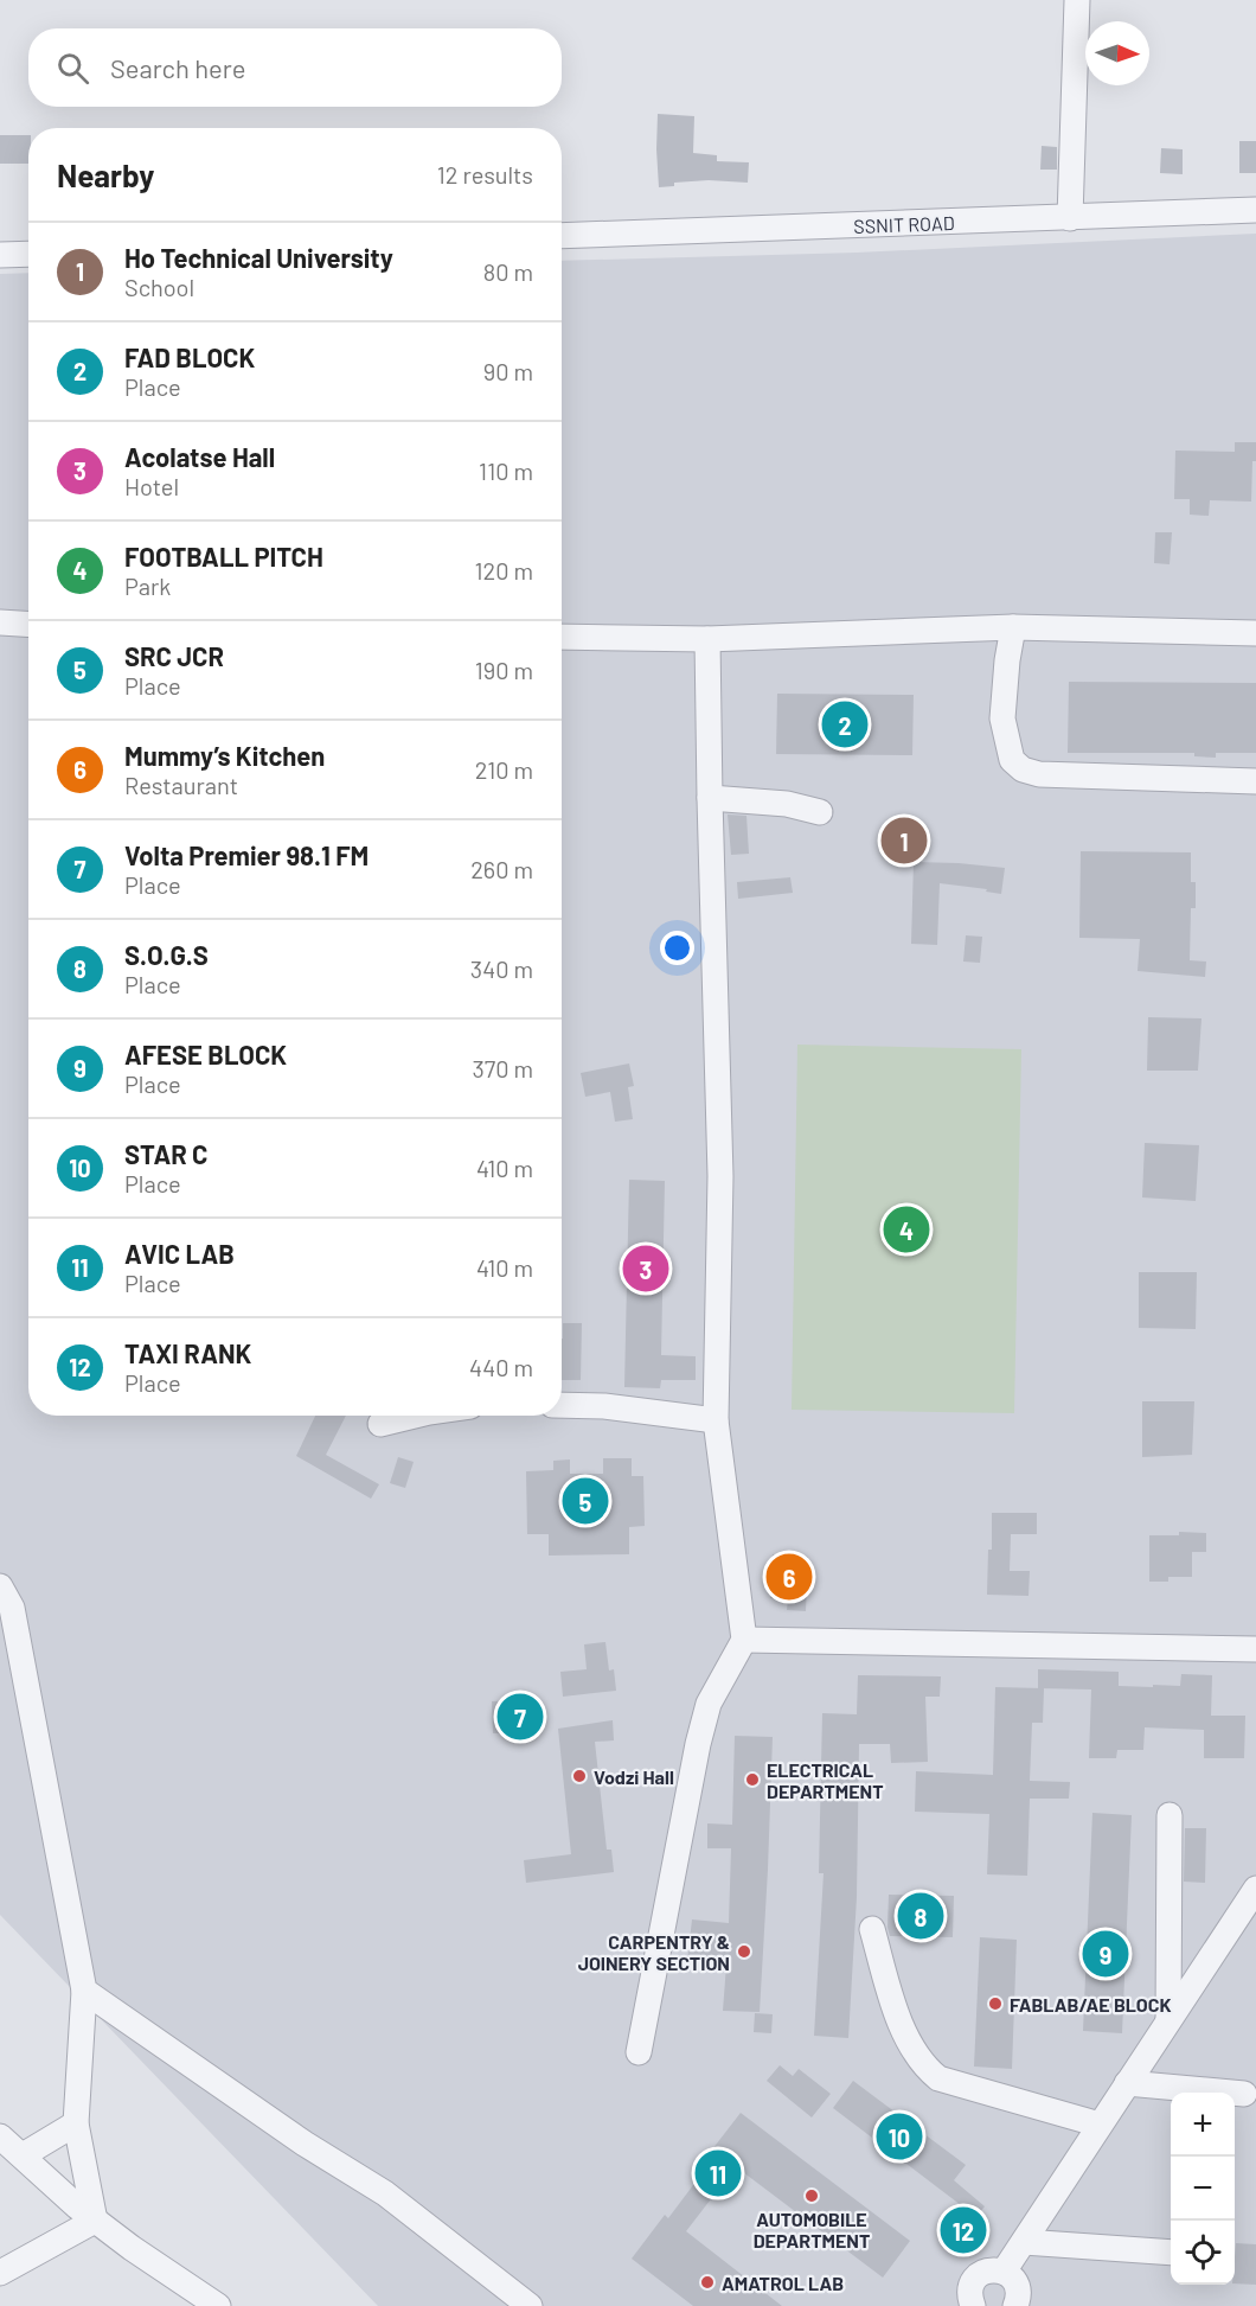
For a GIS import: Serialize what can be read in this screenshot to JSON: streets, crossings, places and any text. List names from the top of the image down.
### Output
{
  "streets": {
    "street": ["SSNIT ROAD"]
  },
  "places": [
    "Vodzi Hall",
    "ELECTRICAL DEPARTMENT",
    "CARPENTRY & JOINERY SECTION",
    "FABLAB/AE BLOCK",
    "AUTOMOBILE DEPARTMENT",
    "AMATROL LAB"
  ],
  "north": "right",
  "page": {
    "search": "Search here",
    "heading": ["Nearby", "12 results"],
    "list": [
      {
        "mark": "1",
        "name": "Ho Technical University",
        "note": "School",
        "value": "80 m"
      },
      {
        "mark": "2",
        "name": "FAD BLOCK",
        "note": "Place",
        "value": "90 m"
      },
      {
        "mark": "3",
        "name": "Acolatse Hall",
        "note": "Hotel",
        "value": "110 m"
      },
      {
        "mark": "4",
        "name": "FOOTBALL PITCH",
        "note": "Park",
        "value": "120 m"
      },
      {
        "mark": "5",
        "name": "SRC JCR",
        "note": "Place",
        "value": "190 m"
      },
      {
        "mark": "6",
        "name": "Mummy’s Kitchen",
        "note": "Restaurant",
        "value": "210 m"
      },
      {
        "mark": "7",
        "name": "Volta Premier 98.1 FM",
        "note": "Place",
        "value": "260 m"
      },
      {
        "mark": "8",
        "name": "S.O.G.S",
        "note": "Place",
        "value": "340 m"
      },
      {
        "mark": "9",
        "name": "AFESE BLOCK",
        "note": "Place",
        "value": "370 m"
      },
      {
        "mark": "10",
        "name": "STAR C",
        "note": "Place",
        "value": "410 m"
      },
      {
        "mark": "11",
        "name": "AVIC LAB",
        "note": "Place",
        "value": "410 m"
      },
      {
        "mark": "12",
        "name": "TAXI RANK",
        "note": "Place",
        "value": "440 m"
      }
    ],
    "pins": [
      "2",
      "1",
      "4",
      "3",
      "5",
      "6",
      "7",
      "8",
      "9",
      "10",
      "11",
      "12"
    ],
    "map_buttons": ["+", "−"]
  }
}
